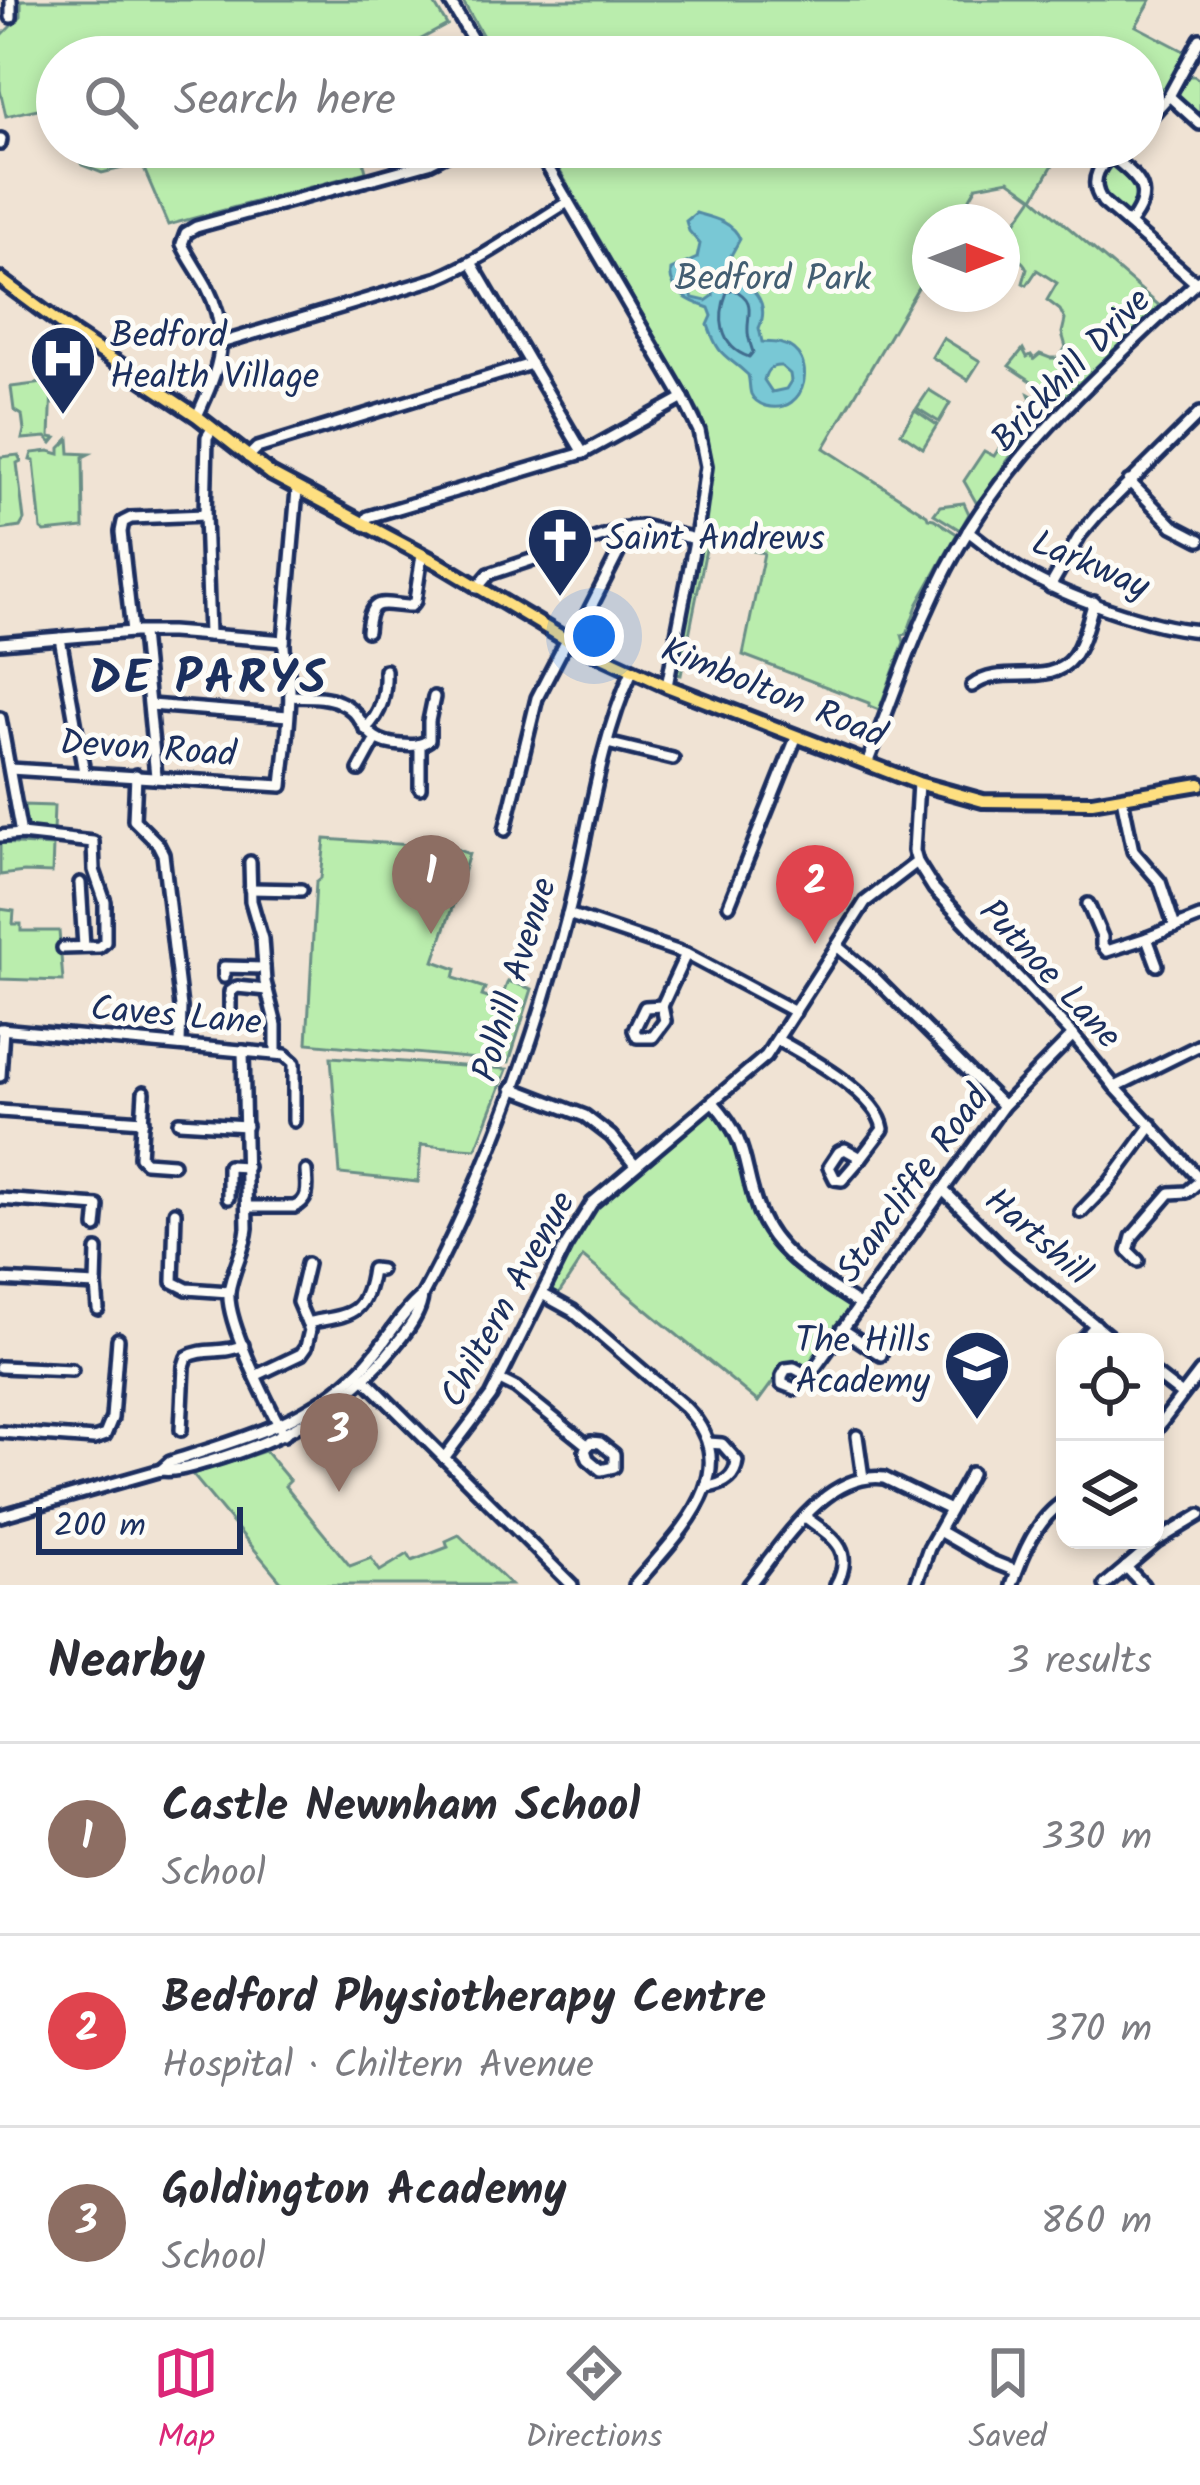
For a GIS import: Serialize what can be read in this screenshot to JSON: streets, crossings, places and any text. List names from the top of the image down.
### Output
{
  "streets": {
    "main road": ["Kimbolton Road"],
    "street": [
      "Brickhill Drive",
      "Larkway",
      "Devon Road",
      "Putnoe Lane",
      "Polhill Avenue",
      "Caves Lane",
      "Stancliffe Road",
      "Hartshill",
      "Chiltern Avenue"
    ]
  },
  "crossings": [
    ["Brickhill Drive", "Larkway"],
    ["Brickhill Drive", "Kimbolton Road"],
    ["Kimbolton Road", "Polhill Avenue"],
    ["Putnoe Lane", "Stancliffe Road"],
    ["Putnoe Lane", "Chiltern Avenue"],
    ["Stancliffe Road", "Hartshill"]
  ],
  "districts": ["DE PARYS"],
  "parks": ["Bedford Park"],
  "places": {
    "hospital": ["Bedford Health Village"],
    "church": ["Saint Andrews"],
    "school or university": ["The Hills Academy"]
  },
  "scale_bar": "200 m",
  "north": "right",
  "page": {
    "search": "Search here",
    "pins": ["1", "2", "3"],
    "scale": "200 m",
    "heading": ["Nearby", "3 results"],
    "list": [
      {
        "mark": "1",
        "name": "Castle Newnham School",
        "note": "School",
        "value": "330 m"
      },
      {
        "mark": "2",
        "name": "Bedford Physiotherapy Centre",
        "note": "Hospital · Chiltern Avenue",
        "value": "370 m"
      },
      {
        "mark": "3",
        "name": "Goldington Academy",
        "note": "School",
        "value": "860 m"
      }
    ],
    "nav": ["Map", "Directions", "Saved"]
  }
}
